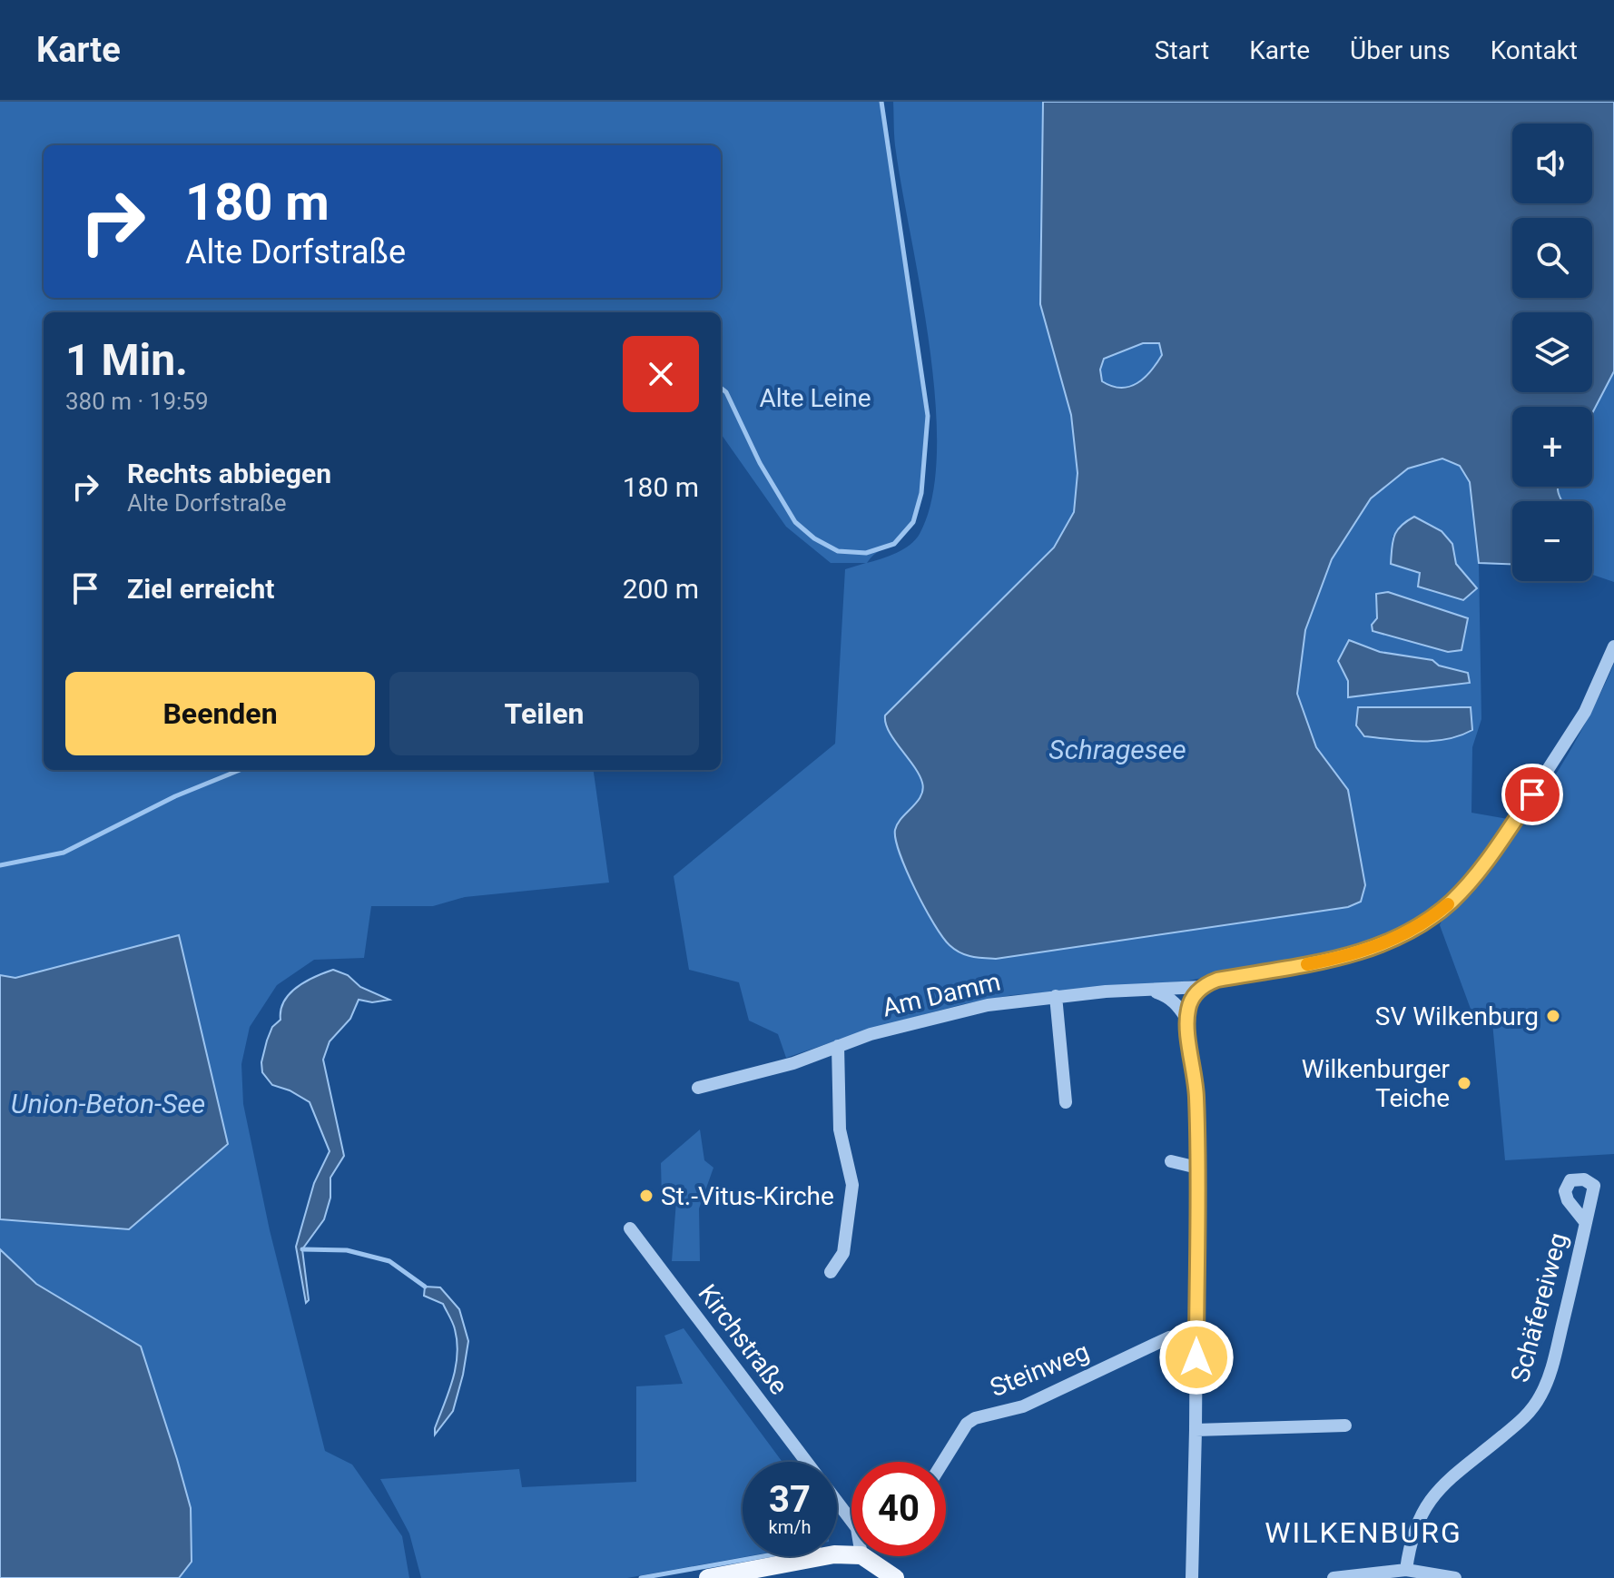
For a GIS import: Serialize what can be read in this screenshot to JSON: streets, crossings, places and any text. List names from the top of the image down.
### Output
{
  "streets": {
    "street": [
      "Am Damm",
      "Schäfereiweg",
      "Kirchstraße",
      "Steinweg"
    ]
  },
  "districts": ["WILKENBURG"],
  "water": ["Schragesee", "Union-Beton-See"],
  "parks": ["Alte Leine"],
  "places": ["SV Wilkenburg", "Wilkenburger Teiche", "St.-Vitus-Kirche"],
  "page": {
    "header": "Karte",
    "nav": [
      "Start",
      "Karte",
      "Über uns",
      "Kontakt"
    ],
    "map_buttons": ["+", "−"],
    "turn": ["180 m", "Alte Dorfstraße"],
    "heading": ["1 Min.", "380 m · 19:59"],
    "list": [
      {
        "name": "Rechts abbiegen",
        "note": "Alte Dorfstraße",
        "value": "180 m"
      },
      {
        "name": "Ziel erreicht",
        "value": "200 m"
      }
    ],
    "buttons": ["Beenden", "Teilen"],
    "speed": "37 km/h",
    "limit": "40"
  }
}
